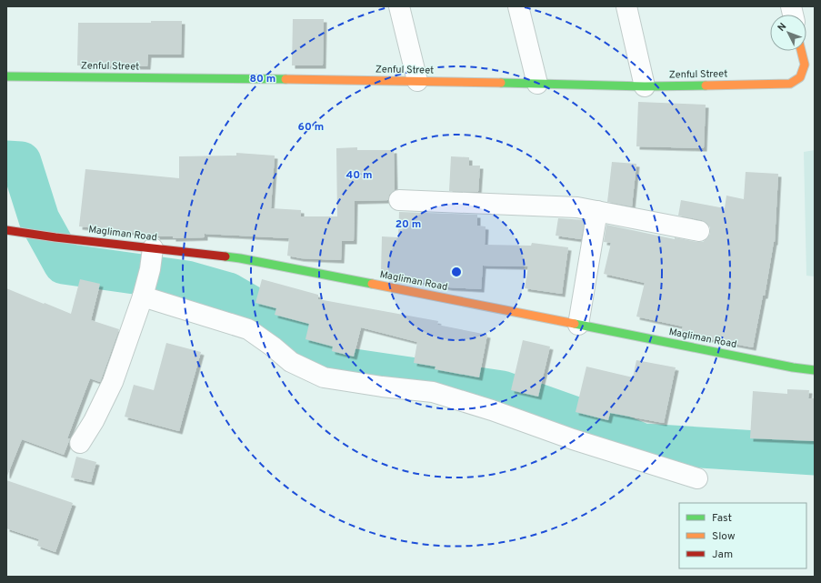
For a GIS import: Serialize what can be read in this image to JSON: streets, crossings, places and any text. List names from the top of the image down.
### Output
{
  "streets": {
    "street": ["Zenful Street", "Magliman Road"]
  },
  "legend": ["Fast", "Slow", "Jam"],
  "north": "top left",
  "rings": [
    "80 m",
    "60 m",
    "40 m",
    "20 m"
  ]
}
